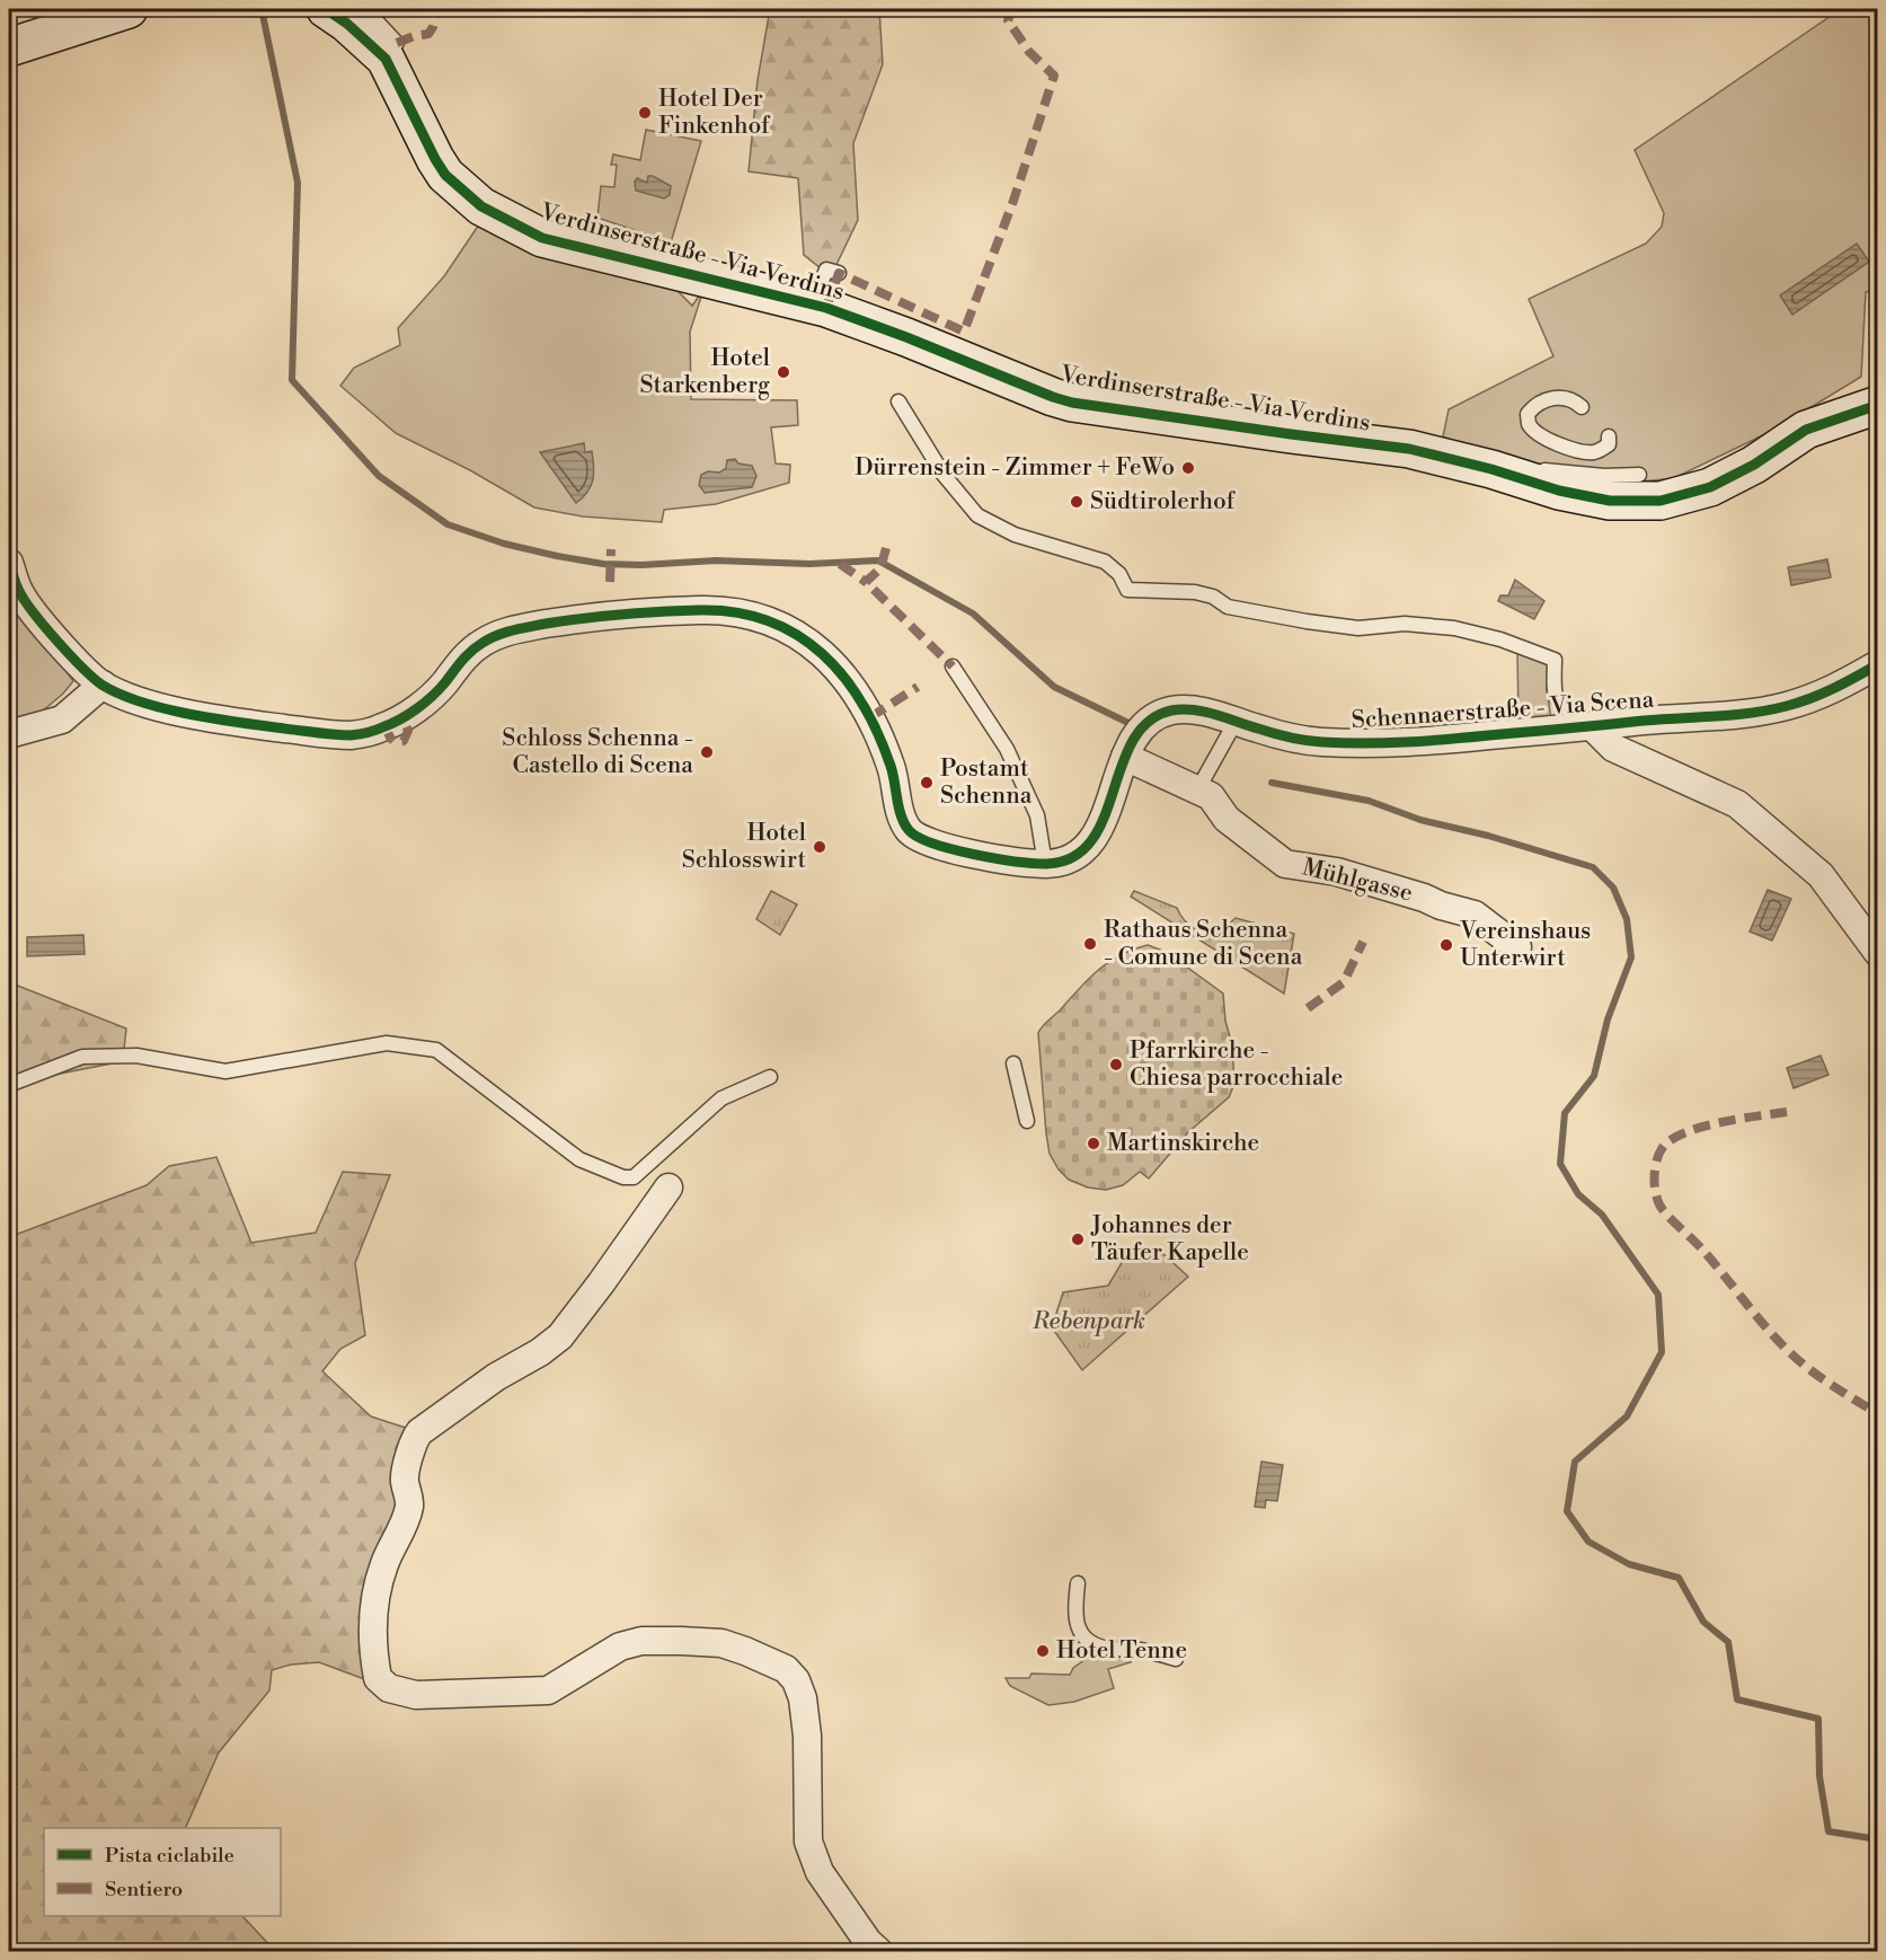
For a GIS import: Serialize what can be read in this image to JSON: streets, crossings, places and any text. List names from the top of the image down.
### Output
{
  "streets": {
    "street": ["Verdinserstraße - Via Verdins", "Schennaerstraße - Via Scena", "Mühlgasse"]
  },
  "crossings": [
    ["Schennaerstraße - Via Scena", "Mühlgasse"]
  ],
  "parks": ["Rebenpark"],
  "places": [
    "Hotel Der Finkenhof",
    "Hotel Starkenberg",
    "Dürrenstein - Zimmer + FeWo",
    "Südtirolerhof",
    "Schloss Schenna - Castello di Scena",
    "Postamt Schenna",
    "Hotel Schlosswirt",
    "Rathaus Schenna - Comune di Scena",
    "Vereinshaus Unterwirt",
    "Pfarrkirche - Chiesa parrocchiale",
    "Martinskirche",
    "Johannes der Täufer Kapelle",
    "Hotel Tenne"
  ],
  "legend": ["Pista ciclabile", "Sentiero"]
}
